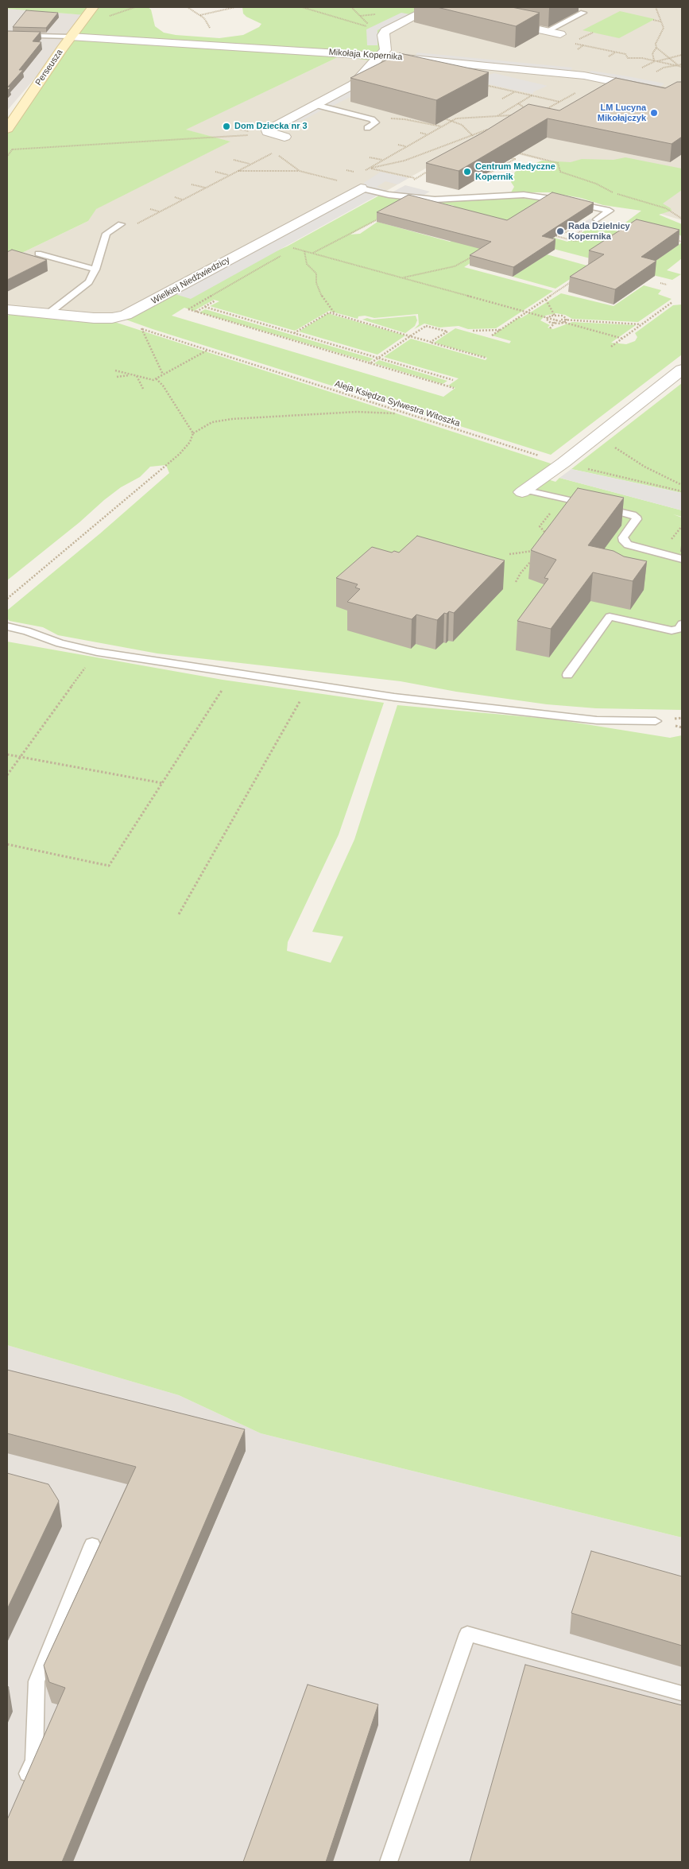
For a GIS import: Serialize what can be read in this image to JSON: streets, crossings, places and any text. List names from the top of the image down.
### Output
{
  "streets": {
    "street": ["Mikołaja Kopernika", "Perseusza", "Wielkiej Niedźwiedzicy"],
    "path": ["Aleja Księdza Sylwestra Witoszka"]
  },
  "crossings": [
    ["Mikołaja Kopernika", "Perseusza"],
    ["Wielkiej Niedźwiedzicy", "Aleja Księdza Sylwestra Witoszka"]
  ],
  "places": [
    "LM Lucyna Mikołajczyk",
    "Dom Dziecka nr 3",
    "Centrum Medyczne Kopernik",
    "Rada Dzielnicy Kopernika"
  ]
}
